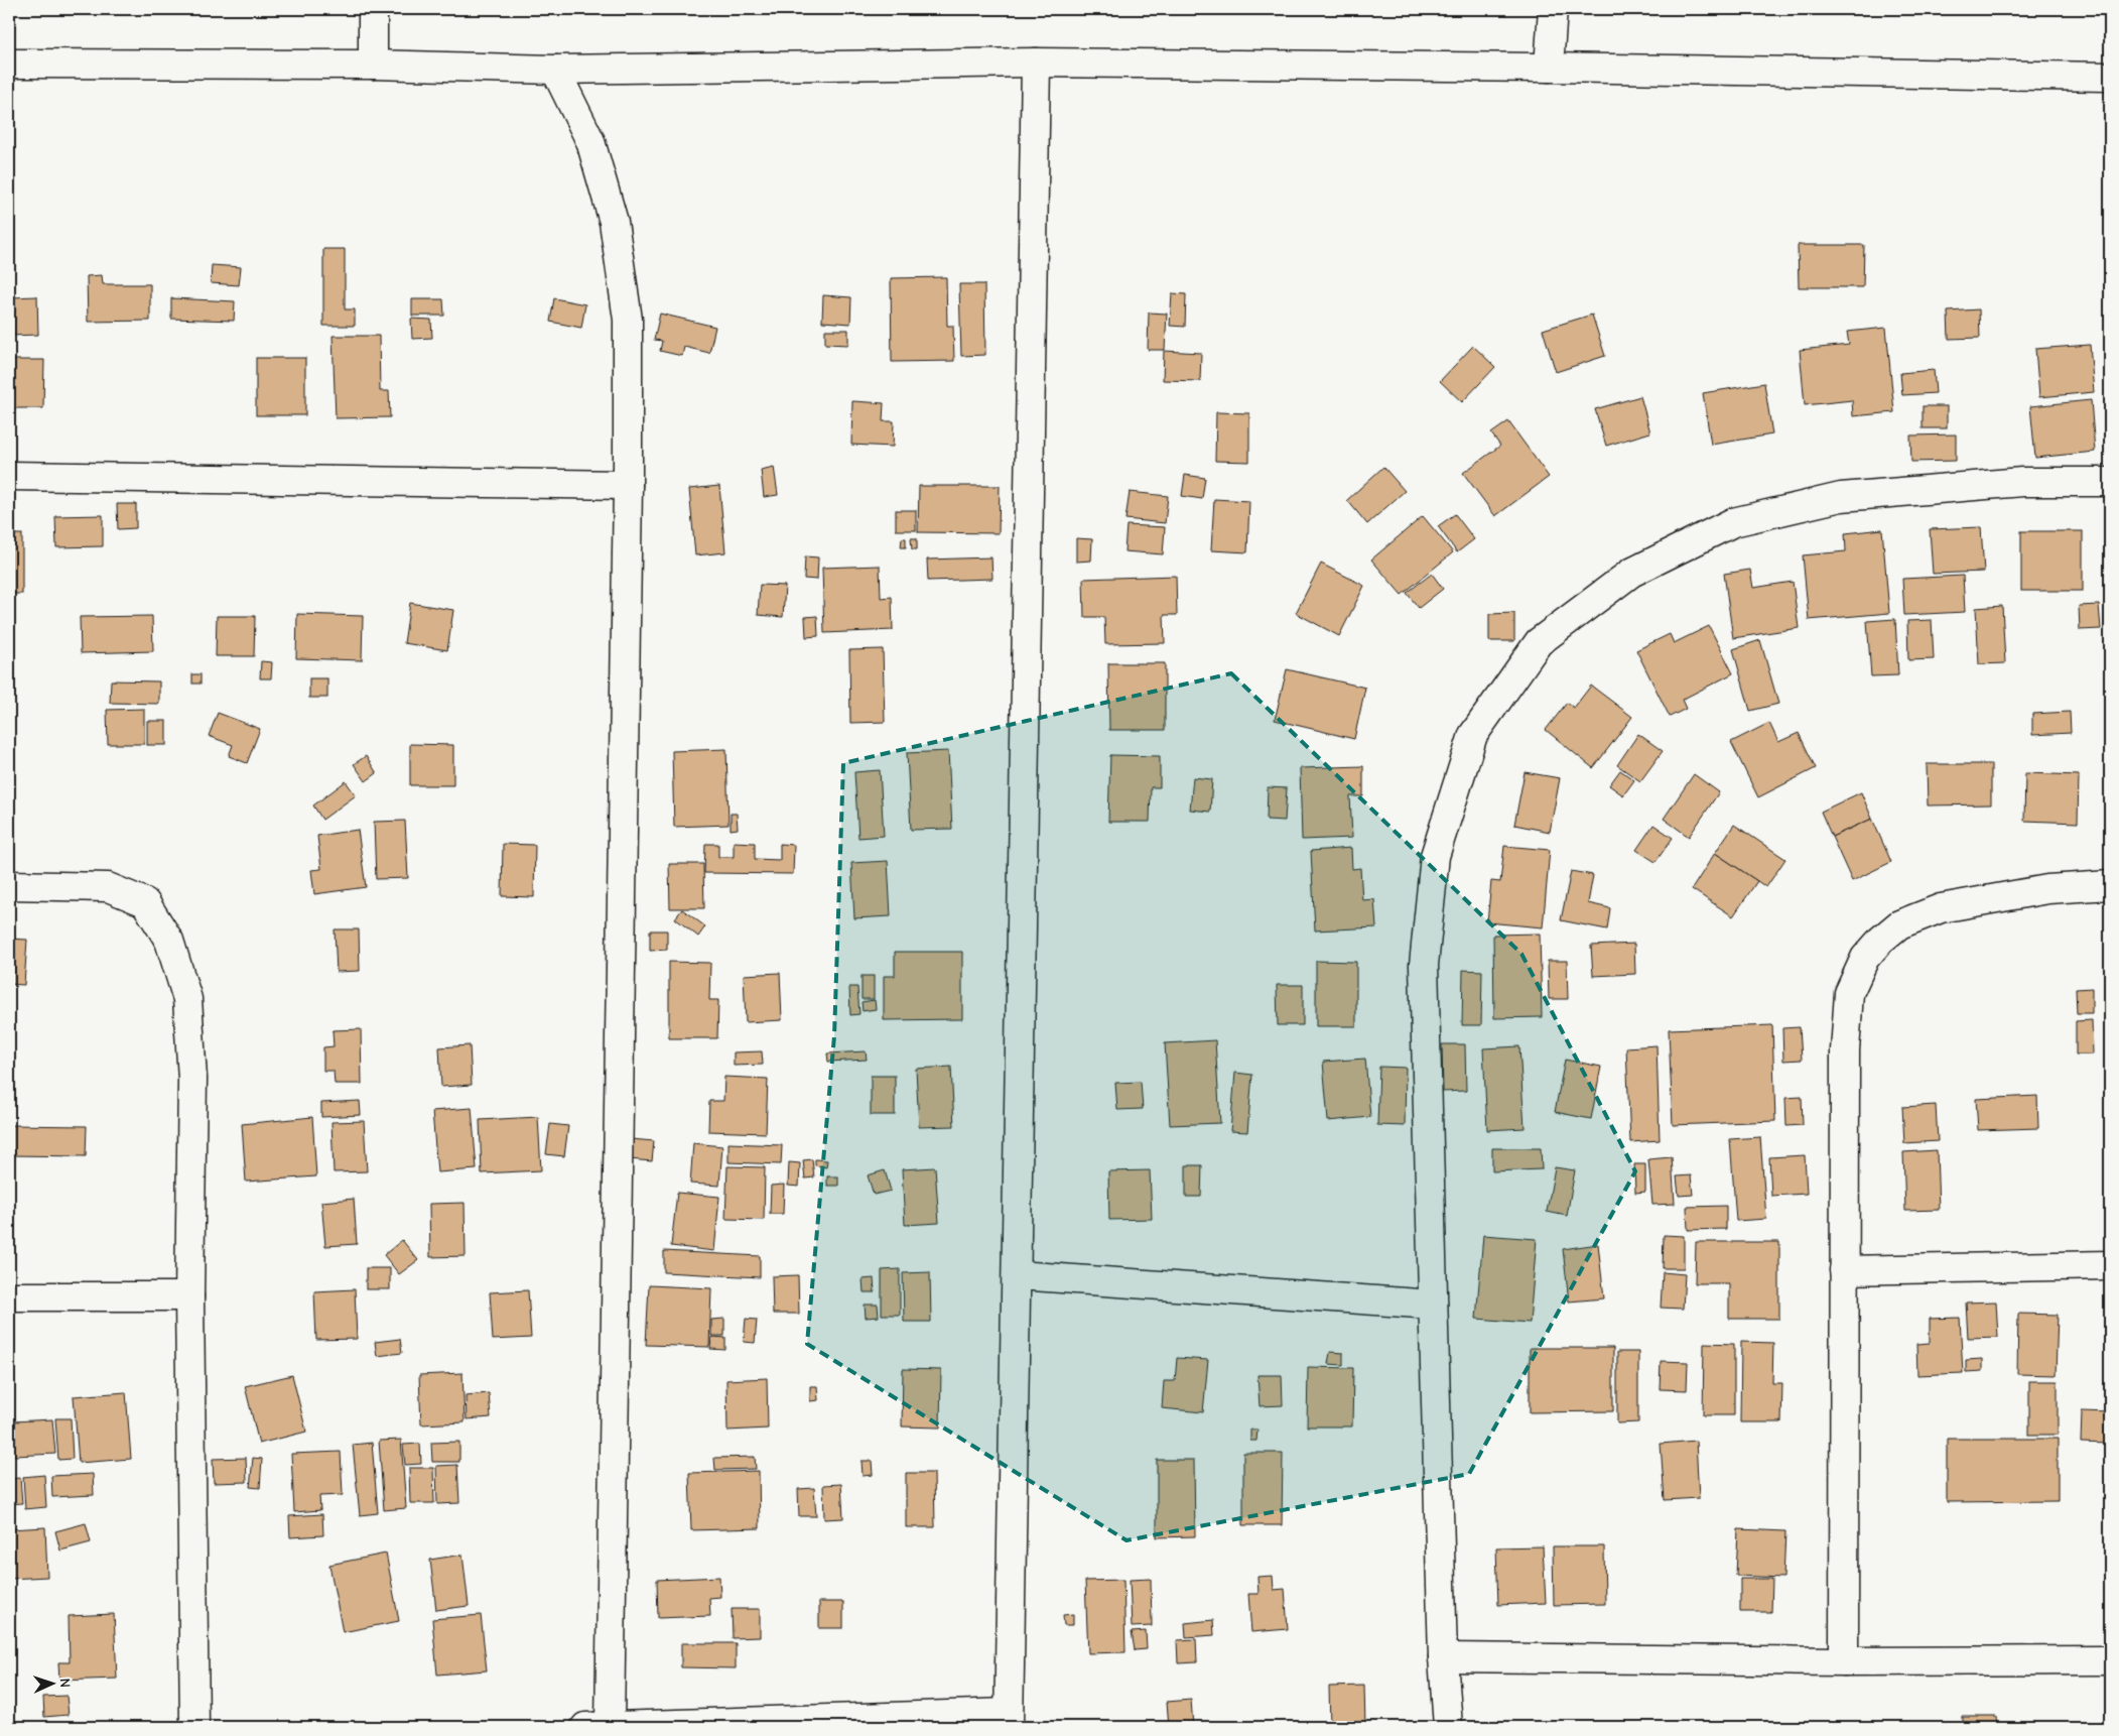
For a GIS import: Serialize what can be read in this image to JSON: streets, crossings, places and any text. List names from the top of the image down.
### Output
{
  "north": "right"
}
